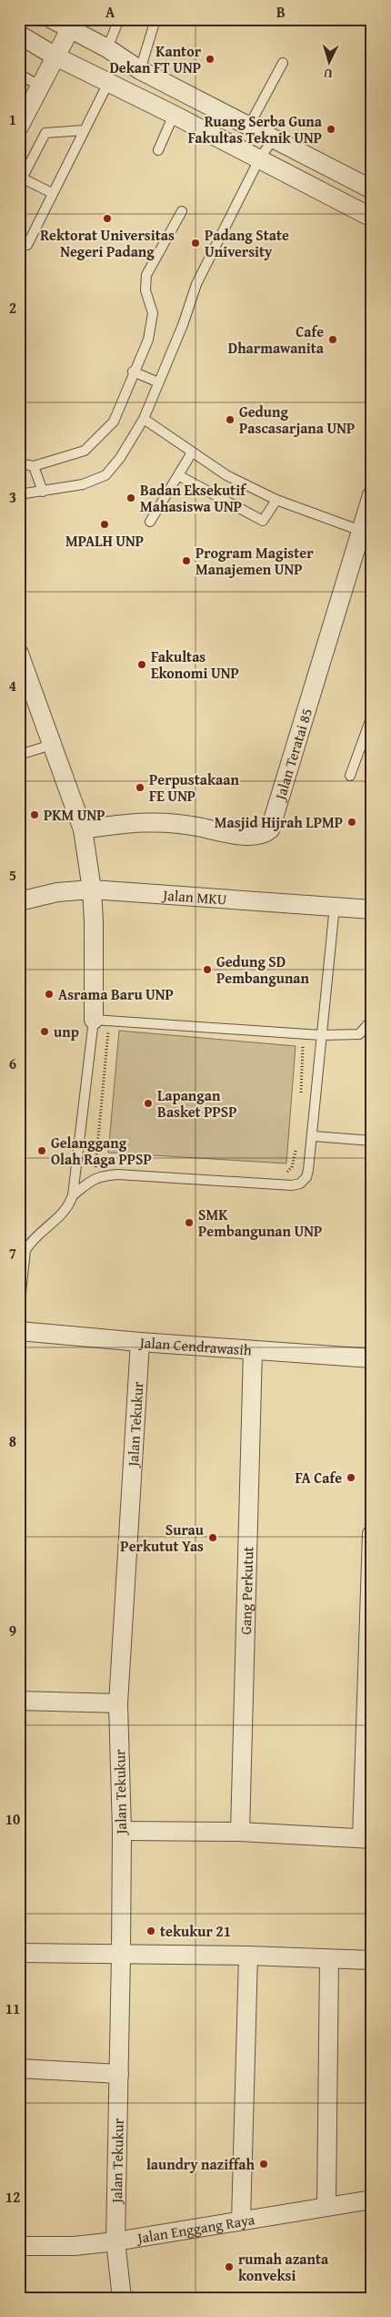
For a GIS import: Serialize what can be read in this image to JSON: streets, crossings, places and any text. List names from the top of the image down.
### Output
{
  "streets": {
    "street": [
      "Jalan Teratai 85",
      "Jalan MKU",
      "Jalan Cendrawasih",
      "Jalan Tekukur",
      "Gang Perkutut",
      "Jalan Enggang Raya"
    ]
  },
  "crossings": [
    ["Jalan Cendrawasih", "Jalan Tekukur"],
    ["Jalan Cendrawasih", "Gang Perkutut"],
    ["Jalan Tekukur", "Jalan Enggang Raya"]
  ],
  "places": [
    "Kantor Dekan FT UNP",
    "Ruang Serba Guna Fakultas Teknik UNP",
    "Rektorat Universitas Negeri Padang",
    "Padang State University",
    "Cafe Dharmawanita",
    "Gedung Pascasarjana UNP",
    "Badan Eksekutif Mahasiswa UNP",
    "MPALH UNP",
    "Program Magister Manajemen UNP",
    "Fakultas Ekonomi UNP",
    "Perpustakaan FE UNP",
    "PKM UNP",
    "Masjid Hijrah LPMP",
    "Gedung SD Pembangunan",
    "Asrama Baru UNP",
    "unp",
    "Lapangan Basket PPSP",
    "Gelanggang Olah Raga PPSP",
    "SMK Pembangunan UNP",
    "FA Cafe",
    "Surau Perkutut Yas",
    "tekukur 21",
    "laundry naziffah",
    "rumah azanta konveksi"
  ],
  "north": "bottom",
  "grid": {
    "columns": ["A", "B"],
    "rows": [
      "1",
      "2",
      "3",
      "4",
      "5",
      "6",
      "7",
      "8",
      "9",
      "10",
      "11",
      "12"
    ]
  }
}
